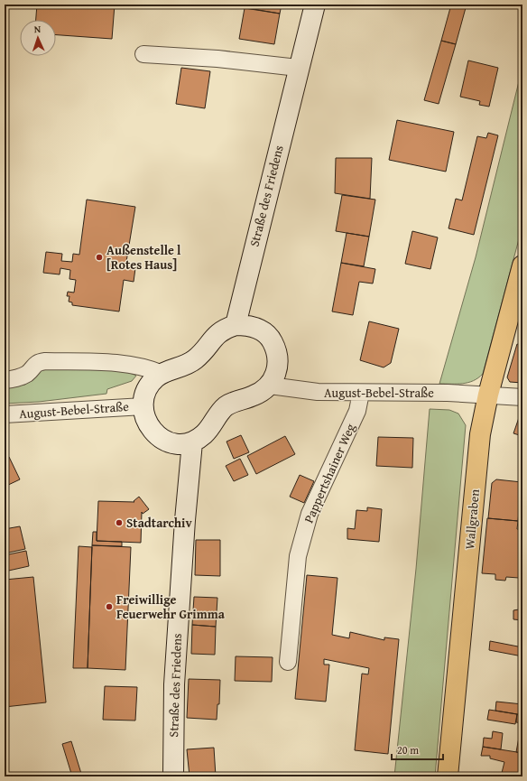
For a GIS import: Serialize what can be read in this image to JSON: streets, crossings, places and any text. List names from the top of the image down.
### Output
{
  "streets": {
    "main road": ["Wallgraben"],
    "street": ["Straße des Friedens", "August-Bebel-Straße", "Pappertshainer Weg"]
  },
  "crossings": [
    ["August-Bebel-Straße", "Pappertshainer Weg"],
    ["August-Bebel-Straße", "Wallgraben"]
  ],
  "places": ["Außenstelle l [Rotes Haus]", "Stadtarchiv", "Freiwillige Feuerwehr Grimma"],
  "scale_bar": "20 m",
  "north": "top"
}
